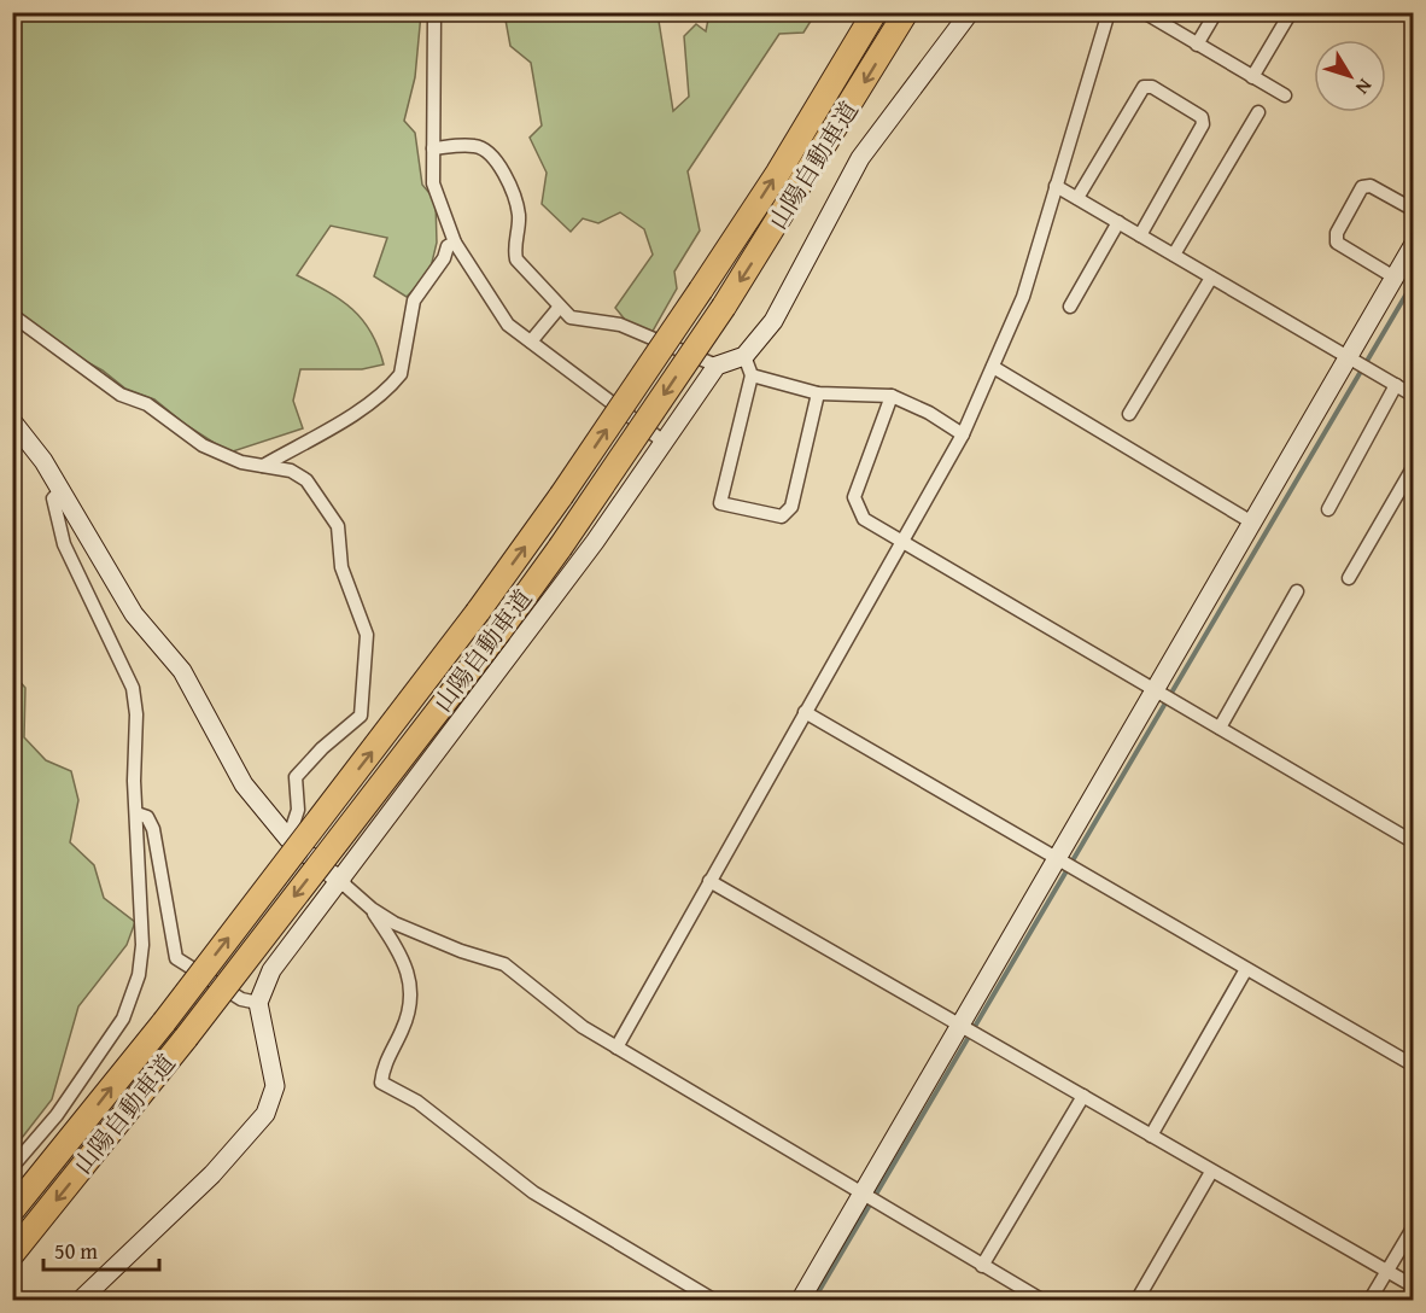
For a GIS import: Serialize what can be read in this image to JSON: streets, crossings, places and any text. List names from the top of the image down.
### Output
{
  "streets": {
    "highway": ["山陽自動車道"]
  },
  "scale_bar": "50 m",
  "north": "bottom right"
}
